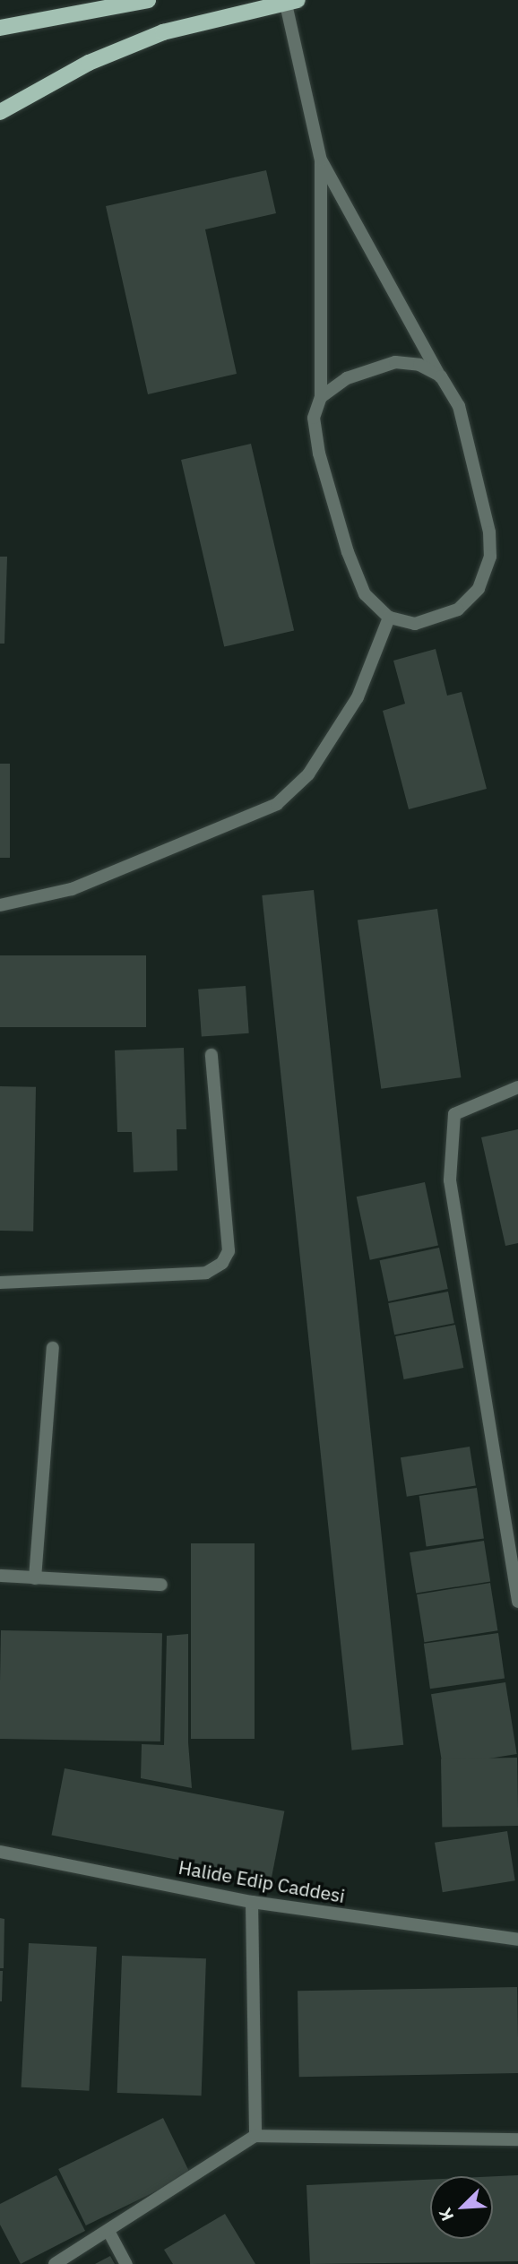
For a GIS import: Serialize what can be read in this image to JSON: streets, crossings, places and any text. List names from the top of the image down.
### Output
{
  "streets": {
    "street": ["Halide Edip Caddesi"]
  },
  "north": "bottom left"
}
